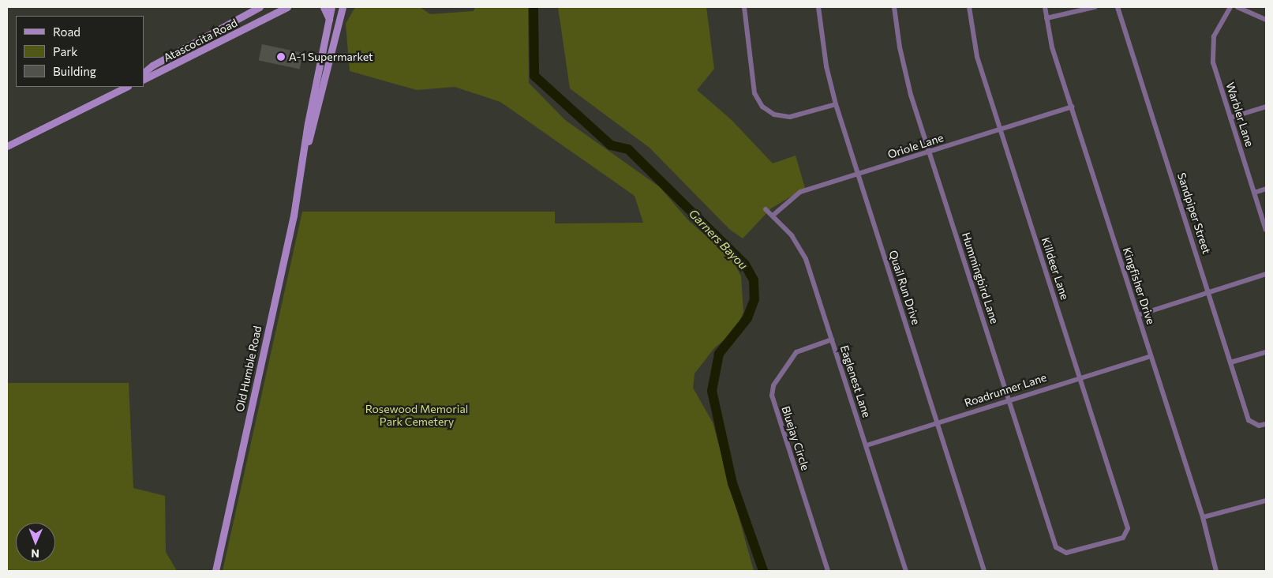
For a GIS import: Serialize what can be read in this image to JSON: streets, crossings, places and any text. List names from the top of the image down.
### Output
{
  "streets": {
    "main road": ["Atascocita Road", "Old Humble Road"],
    "street": [
      "Warbler Lane",
      "Oriole Lane",
      "Sandpiper Street",
      "Killdeer Lane",
      "Hummingbird Lane",
      "Kingfisher Drive",
      "Quail Run Drive",
      "Eaglenest Lane",
      "Roadrunner Lane",
      "Bluejay Circle"
    ]
  },
  "crossings": [
    ["Oriole Lane", "Killdeer Lane"],
    ["Oriole Lane", "Hummingbird Lane"],
    ["Oriole Lane", "Kingfisher Drive"],
    ["Oriole Lane", "Quail Run Drive"],
    ["Oriole Lane", "Eaglenest Lane"],
    ["Killdeer Lane", "Hummingbird Lane"],
    ["Killdeer Lane", "Roadrunner Lane"],
    ["Hummingbird Lane", "Roadrunner Lane"],
    ["Kingfisher Drive", "Roadrunner Lane"],
    ["Quail Run Drive", "Roadrunner Lane"],
    ["Eaglenest Lane", "Roadrunner Lane"],
    ["Eaglenest Lane", "Bluejay Circle"]
  ],
  "water": ["Garners Bayou"],
  "parks": ["Rosewood Memorial Park Cemetery"],
  "places": ["A-1 Supermarket"],
  "legend": ["Road", "Park", "Building"],
  "north": "bottom"
}
